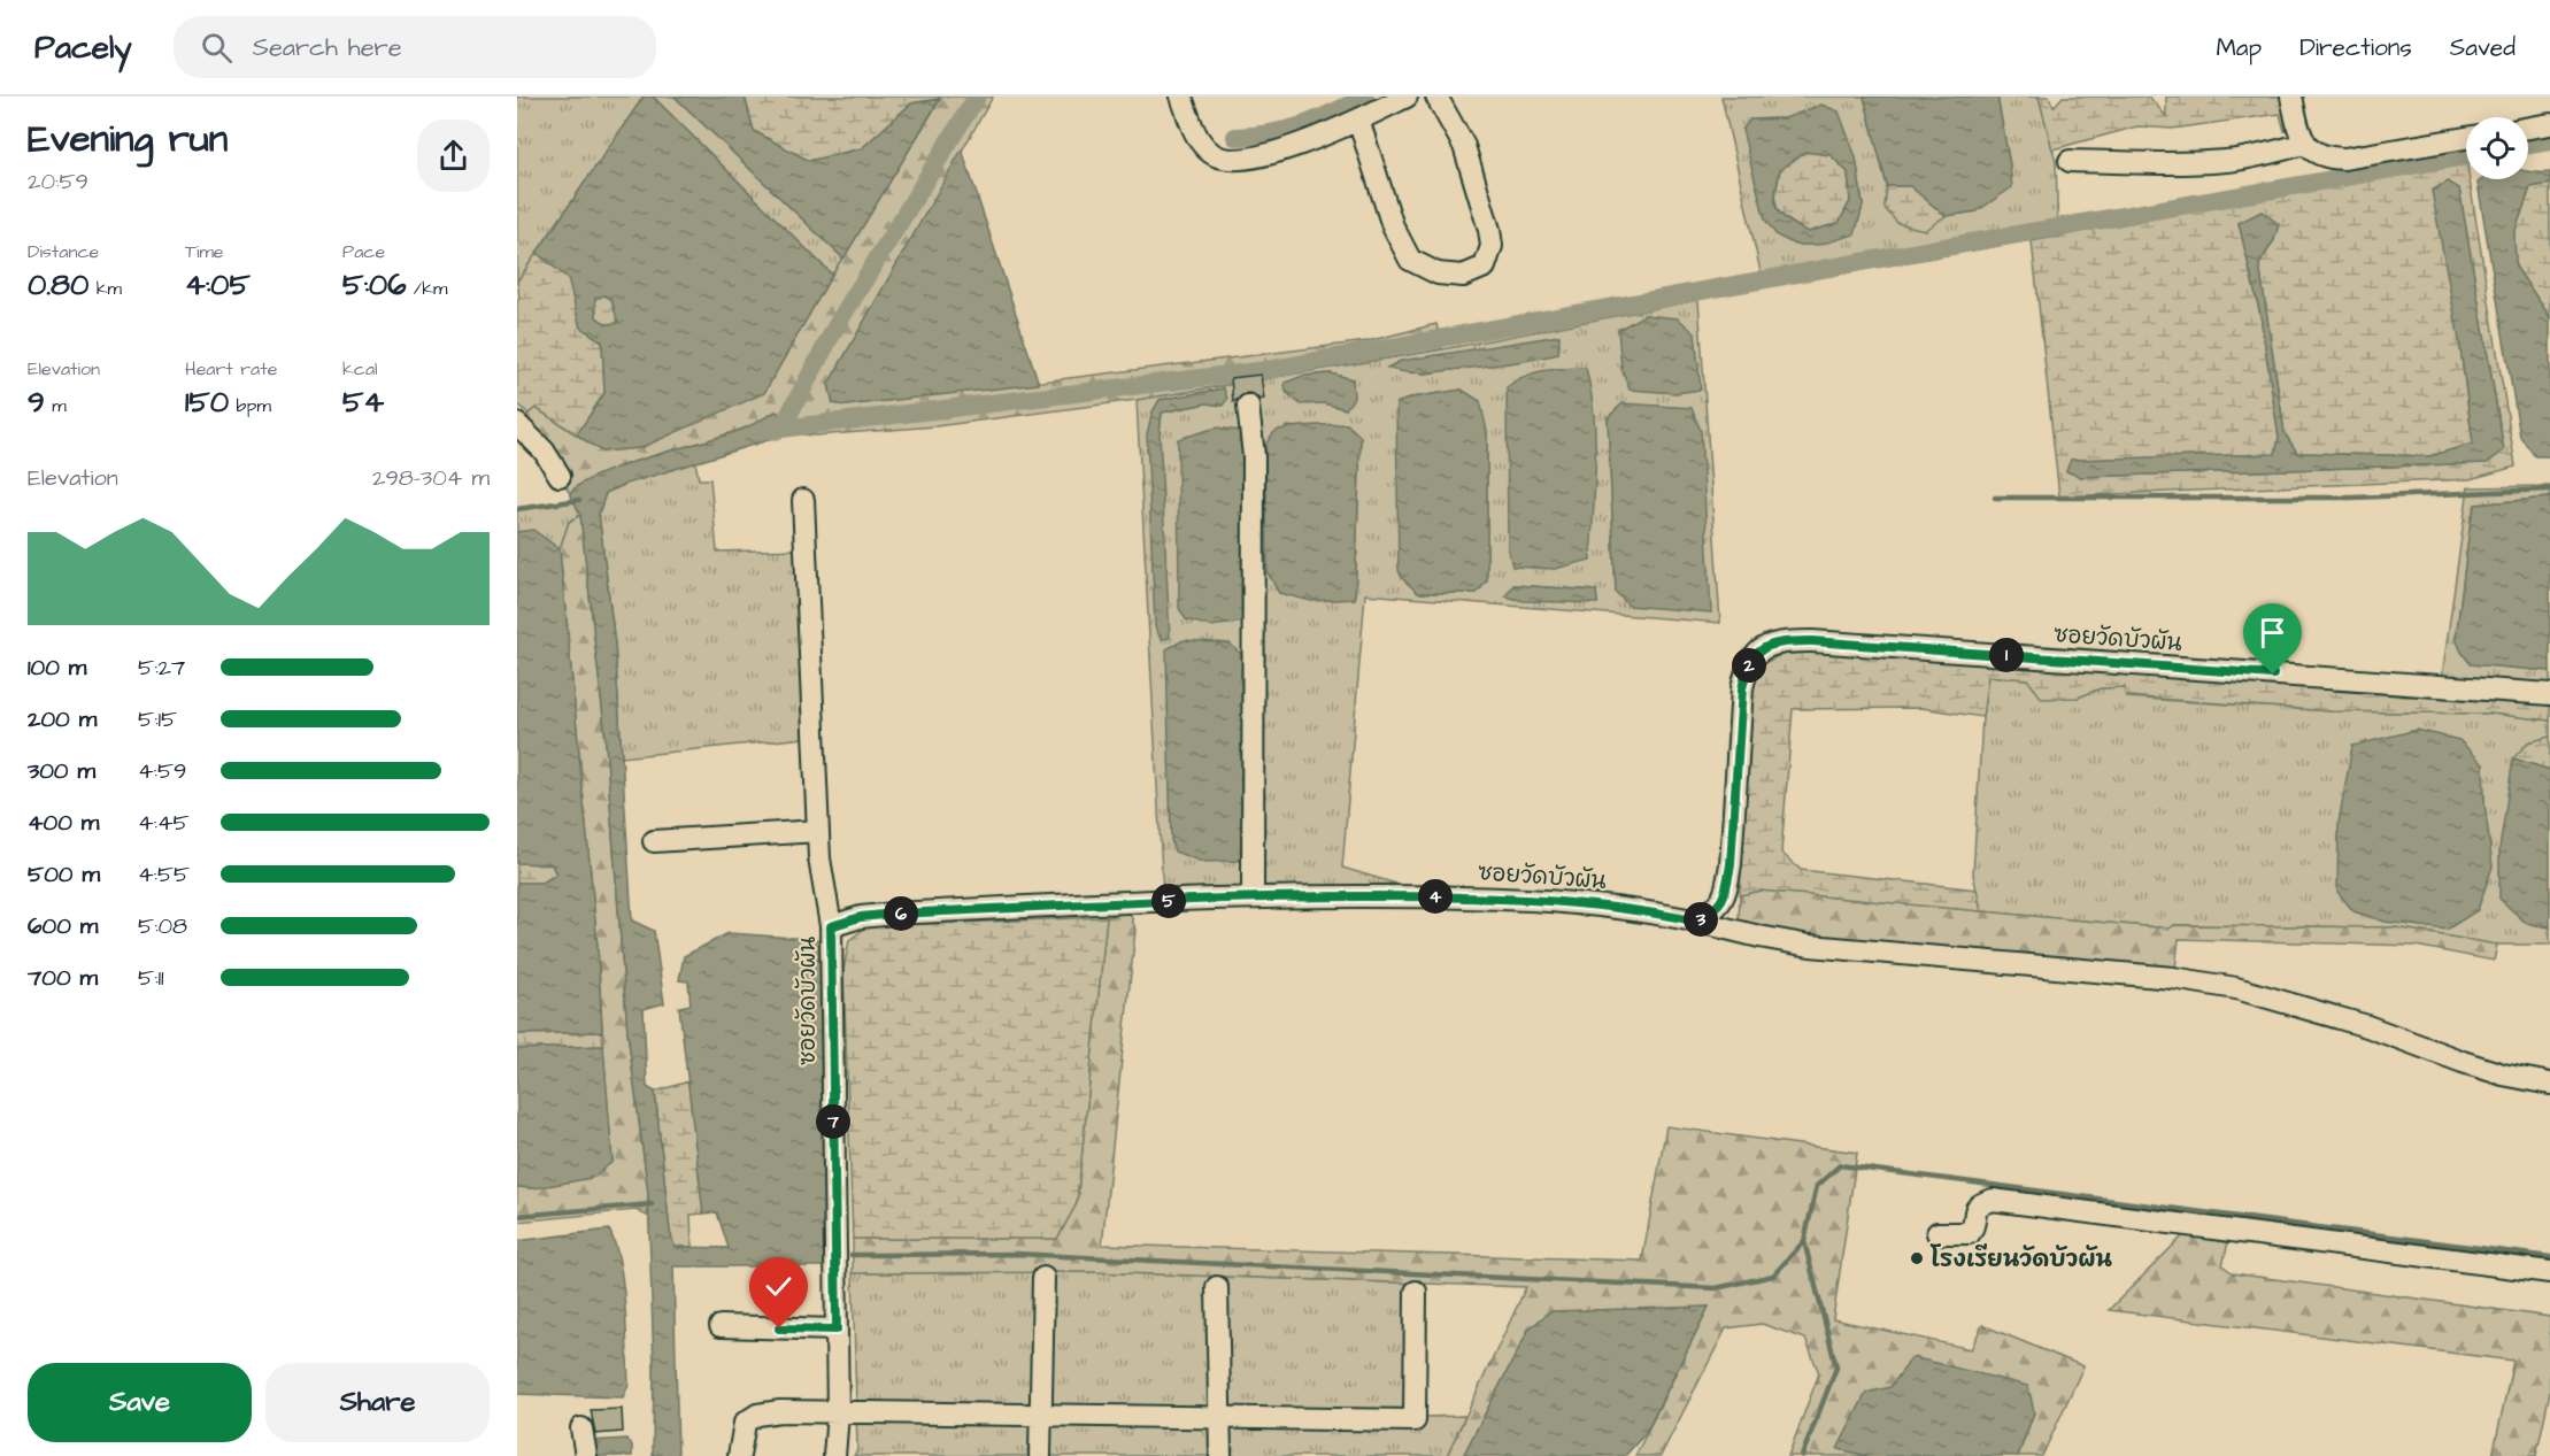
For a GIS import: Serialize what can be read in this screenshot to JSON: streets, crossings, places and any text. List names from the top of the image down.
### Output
{
  "streets": {
    "street": ["ซอยวัดบัวผัน"]
  },
  "places": ["โรงเรียนวัดบัวผัน"],
  "page": {
    "header": "Pacely",
    "search": "Search here",
    "nav": ["Map", "Directions", "Saved"],
    "heading": ["Evening run", "20:59"],
    "stats": [
      ["Distance", "0.80 km"],
      ["Time", "4:05"],
      ["Pace", "5:06 /km"],
      ["Elevation", "9 m"],
      ["Heart rate", "150 bpm"],
      ["kcal", "54"]
    ],
    "chart": ["Elevation", "298–304 m"],
    "pins": [
      "1",
      "2",
      "4",
      "5",
      "6",
      "3",
      "7"
    ],
    "list": [
      {
        "name": "100 m",
        "note": "5:27"
      },
      {
        "name": "200 m",
        "note": "5:15"
      },
      {
        "name": "300 m",
        "note": "4:59"
      },
      {
        "name": "400 m",
        "note": "4:45"
      },
      {
        "name": "500 m",
        "note": "4:55"
      },
      {
        "name": "600 m",
        "note": "5:08"
      },
      {
        "name": "700 m",
        "note": "5:11"
      }
    ],
    "buttons": ["Save", "Share"]
  }
}
